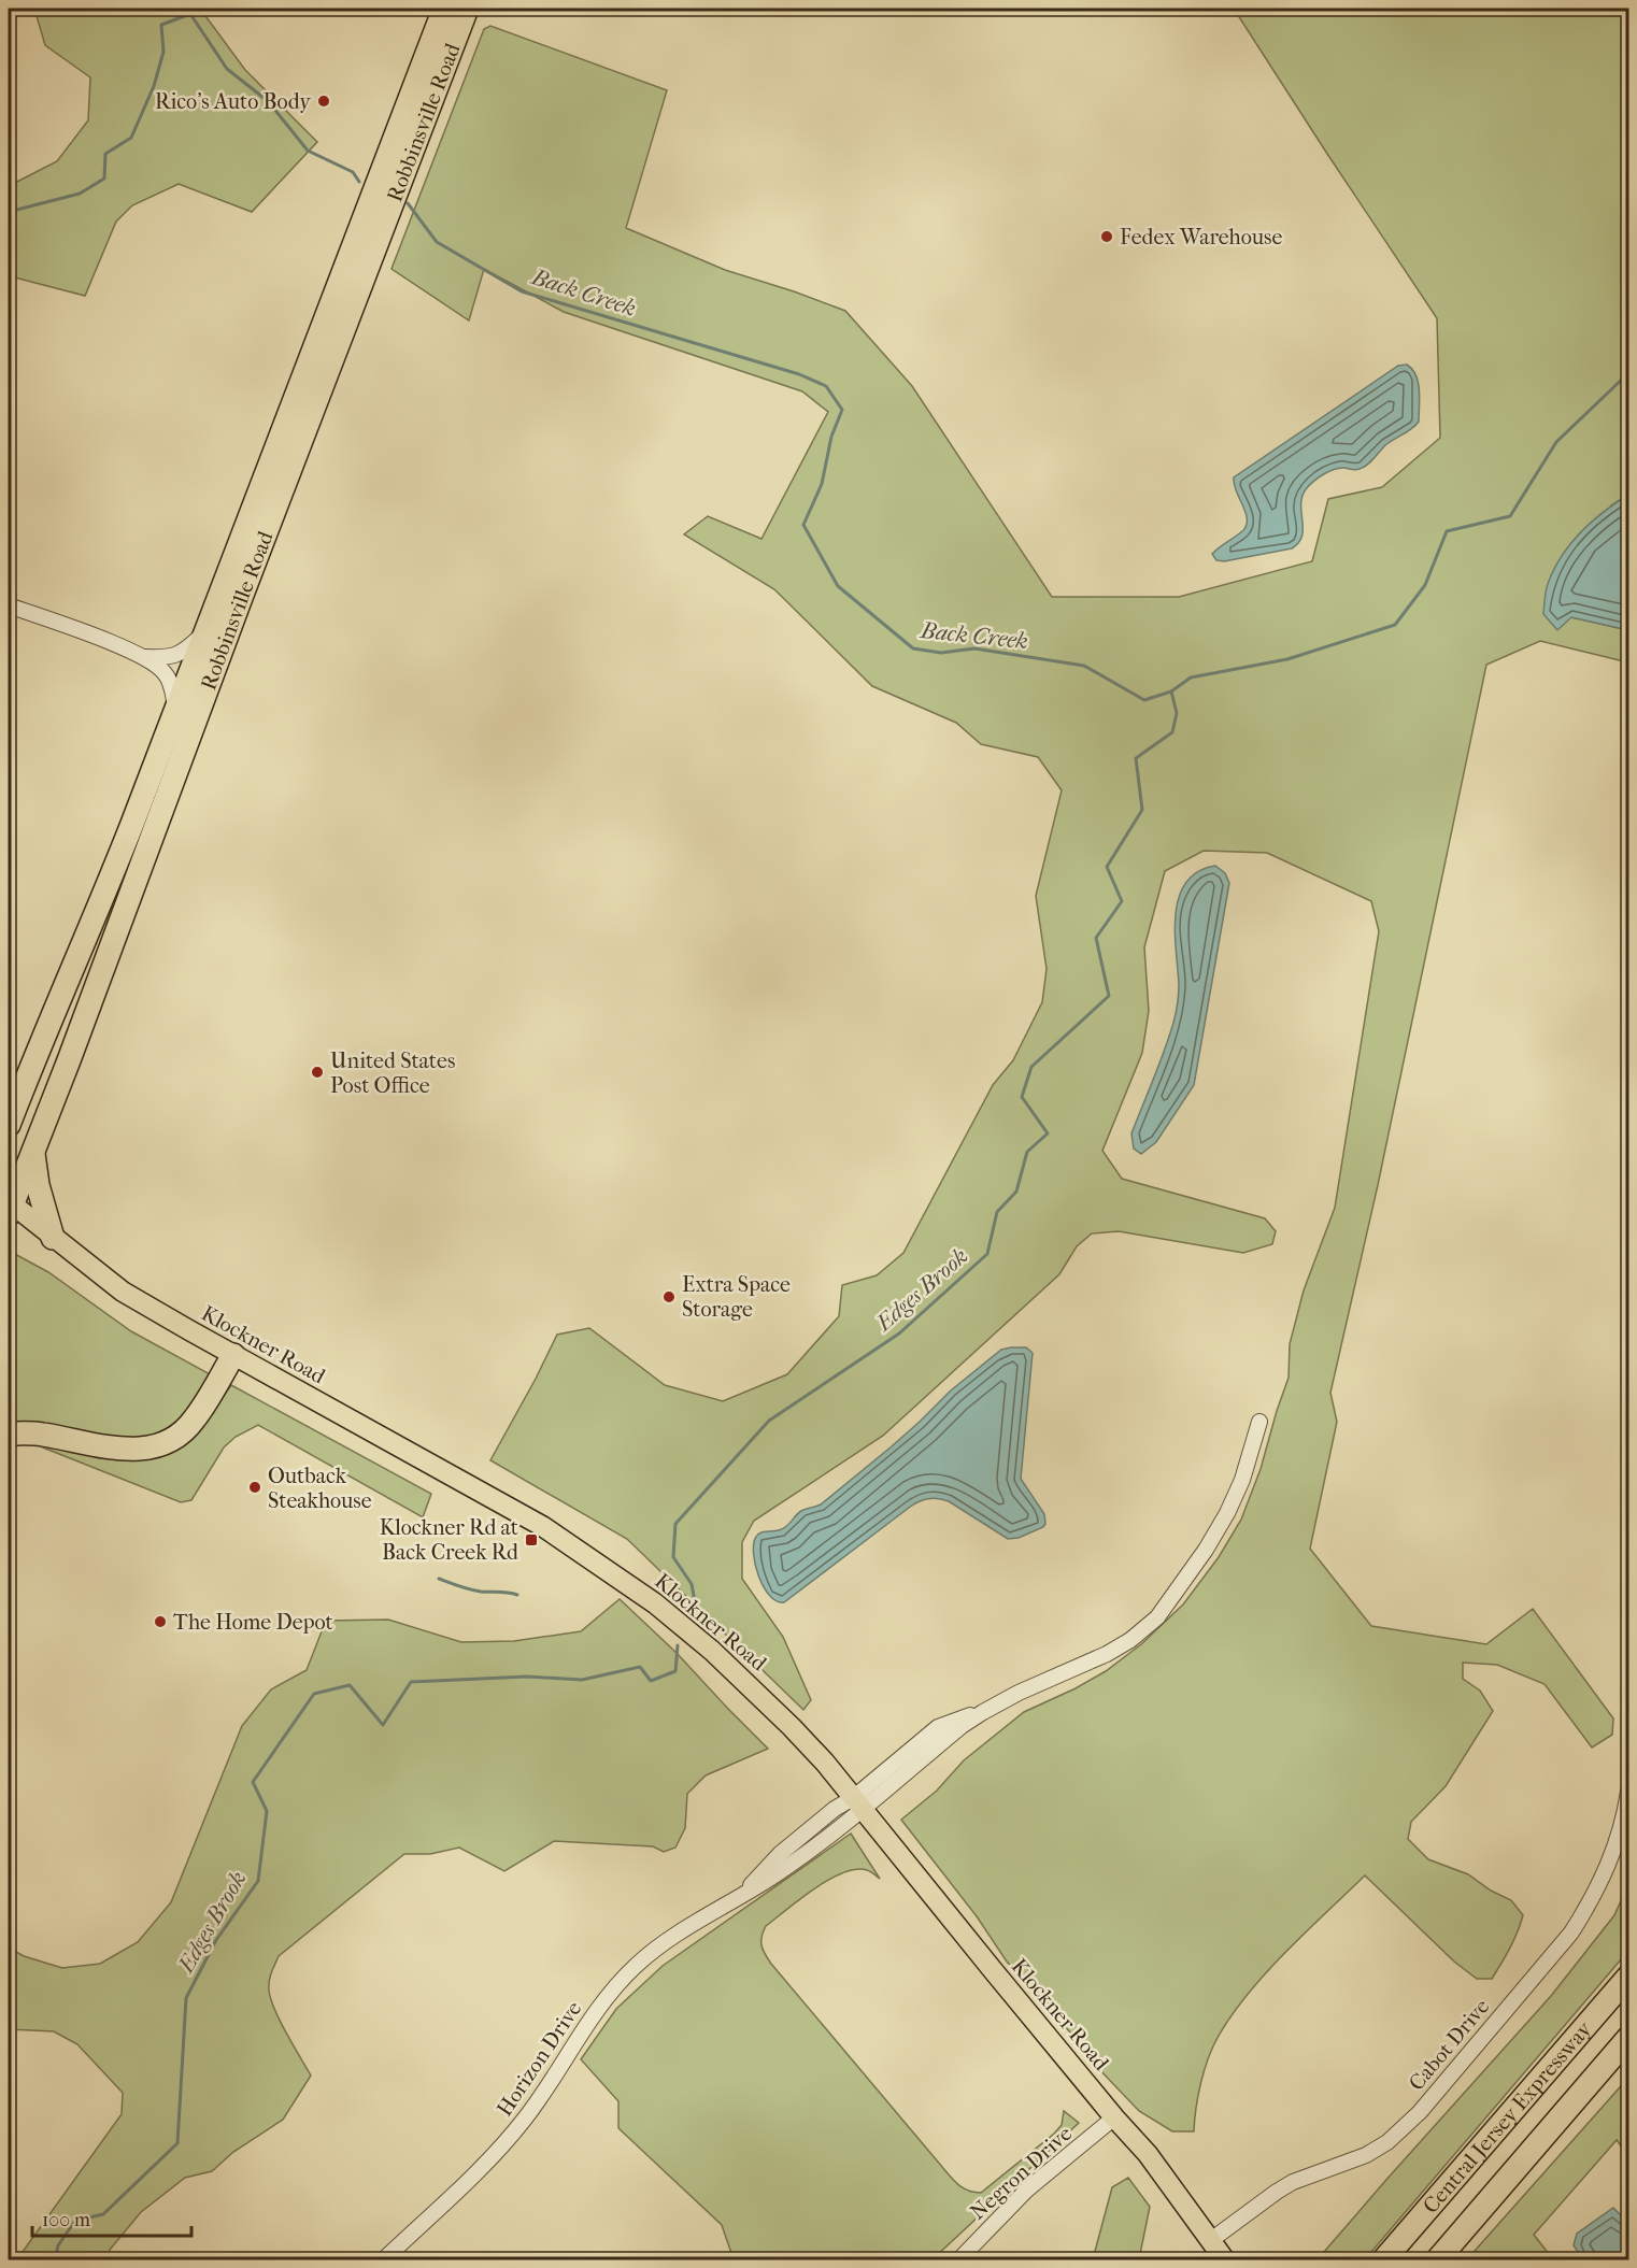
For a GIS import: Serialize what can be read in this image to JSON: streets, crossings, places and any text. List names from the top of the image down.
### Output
{
  "streets": {
    "highway": ["Robbinsville Road", "Central Jersey Expressway"],
    "main road": ["Klockner Road"],
    "street": ["Cabot Drive", "Horizon Drive", "Negron Drive"]
  },
  "crossings": [
    ["Robbinsville Road", "Klockner Road"],
    ["Klockner Road", "Cabot Drive"],
    ["Klockner Road", "Horizon Drive"],
    ["Klockner Road", "Negron Drive"]
  ],
  "water": ["Back Creek", "Edges Brook"],
  "places": {
    "other": [
      "Rico's Auto Body",
      "Fedex Warehouse",
      "United States Post Office",
      "Extra Space Storage",
      "Outback Steakhouse",
      "The Home Depot"
    ],
    "transit": ["Klockner Rd at Back Creek Rd"]
  },
  "scale_bar": "100 m"
}
